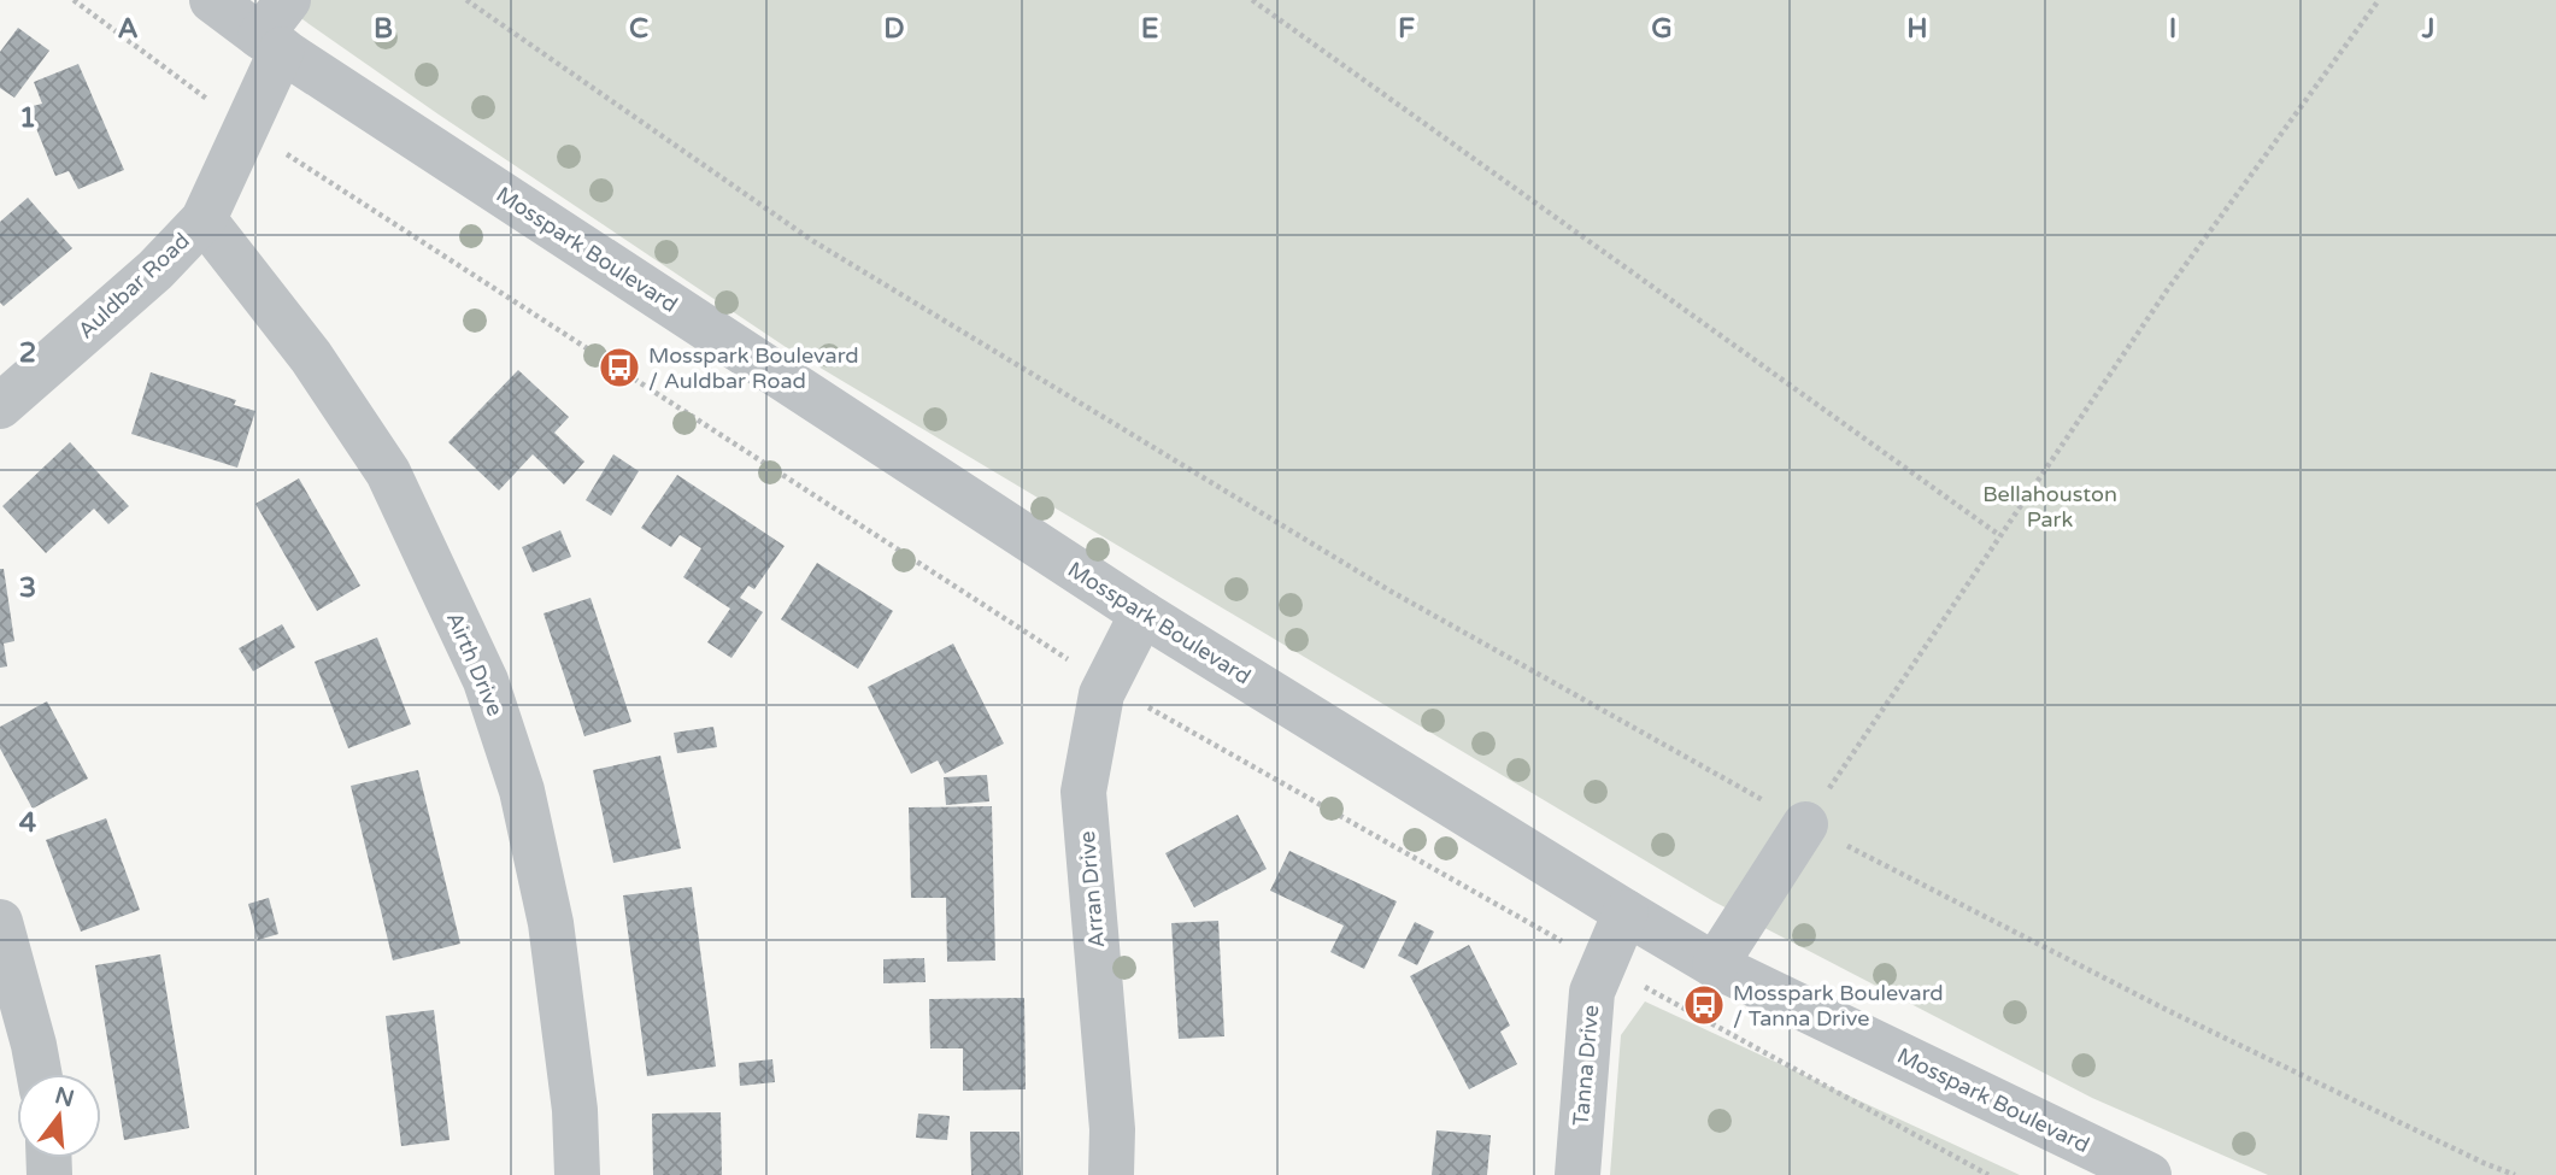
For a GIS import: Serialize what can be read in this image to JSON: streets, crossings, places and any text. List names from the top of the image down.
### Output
{
  "streets": {
    "street": [
      "Mosspark Boulevard",
      "Auldbar Road",
      "Airth Drive",
      "Arran Drive",
      "Tanna Drive"
    ]
  },
  "crossings": [
    ["Mosspark Boulevard", "Auldbar Road"],
    ["Mosspark Boulevard", "Arran Drive"],
    ["Mosspark Boulevard", "Tanna Drive"],
    ["Auldbar Road", "Airth Drive"]
  ],
  "parks": ["Bellahouston Park"],
  "places": {
    "bus stop": ["Mosspark Boulevard / Auldbar Road", "Mosspark Boulevard / Tanna Drive"]
  },
  "north": "top",
  "grid": {
    "columns": [
      "A",
      "B",
      "C",
      "D",
      "E",
      "F",
      "G",
      "H",
      "I",
      "J"
    ],
    "rows": [
      "1",
      "2",
      "3",
      "4"
    ]
  }
}
